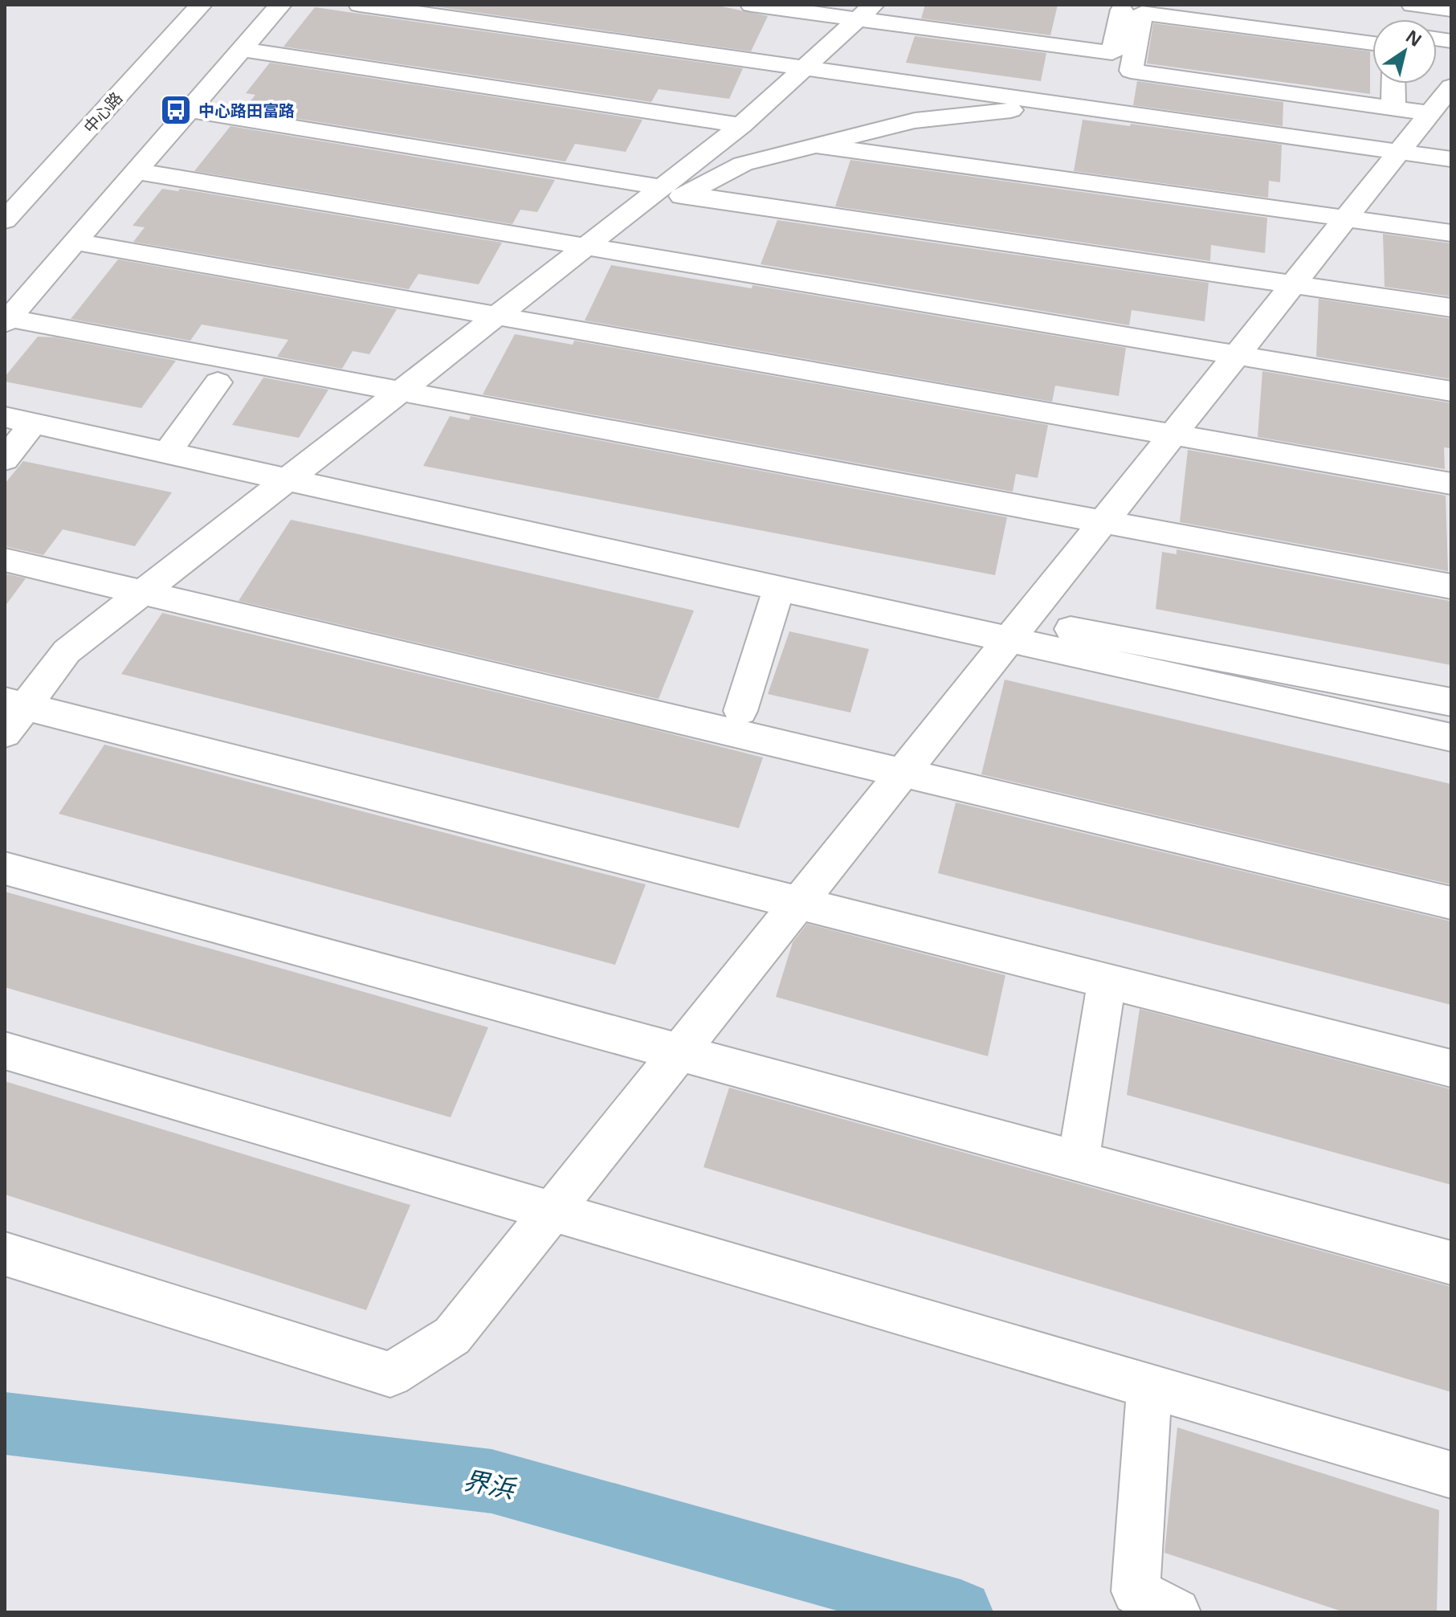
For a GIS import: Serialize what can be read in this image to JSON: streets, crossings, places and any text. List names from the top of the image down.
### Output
{
  "streets": {
    "street": ["中心路"]
  },
  "water": ["界浜"],
  "places": {
    "bus stop": ["中心路田富路"]
  },
  "north": "top right"
}
